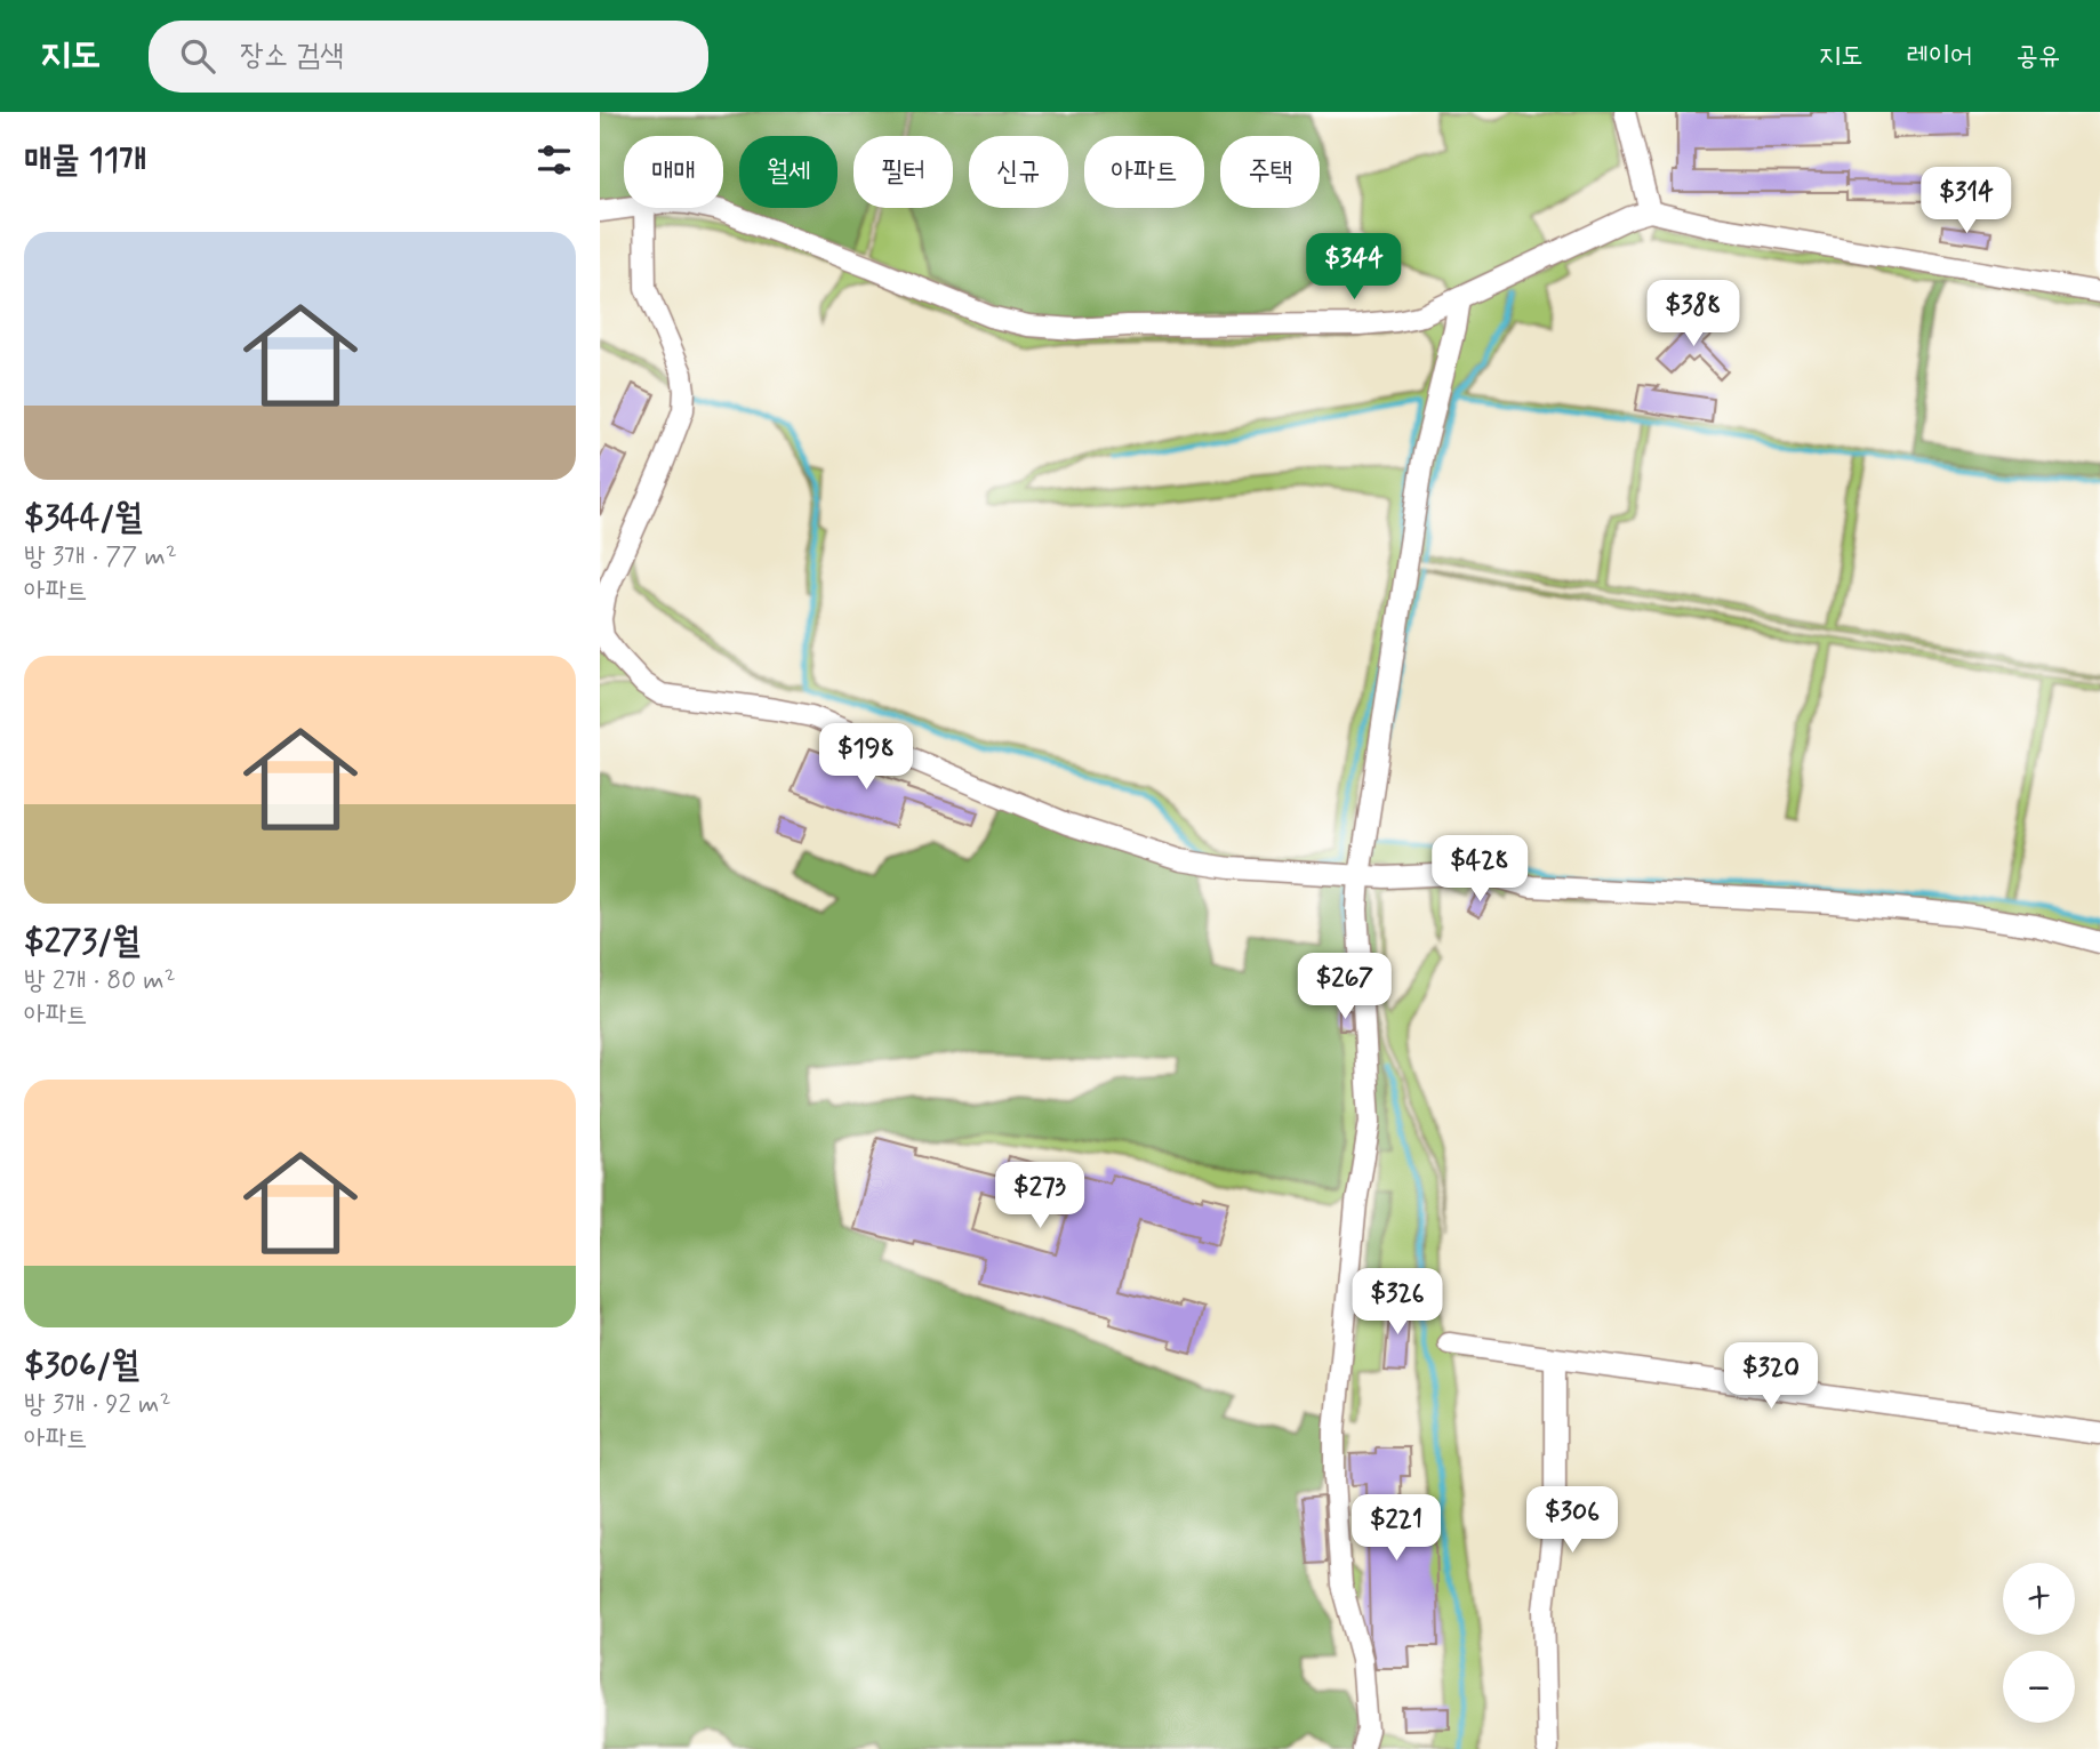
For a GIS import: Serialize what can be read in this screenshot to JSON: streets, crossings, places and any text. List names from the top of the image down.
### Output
{
  "page": {
    "header": "지도",
    "search": "장소 검색",
    "nav": ["지도", "레이어", "공유"],
    "heading": "매물 11개",
    "chip": [
      "매매",
      "월세",
      "필터",
      "신규",
      "아파트",
      "주택"
    ],
    "price": [
      "$314",
      "$344",
      "$388",
      "$198",
      "$428",
      "$267",
      "$273",
      "$326",
      "$320",
      "$306",
      "$221"
    ],
    "list": [
      {
        "name": "$344/월",
        "note": "방 3개 · 77 m² · 아파트"
      },
      {
        "name": "$273/월",
        "note": "방 2개 · 80 m² · 아파트"
      },
      {
        "name": "$306/월",
        "note": "방 3개 · 92 m² · 아파트"
      }
    ],
    "map_buttons": ["+", "−"]
  }
}
